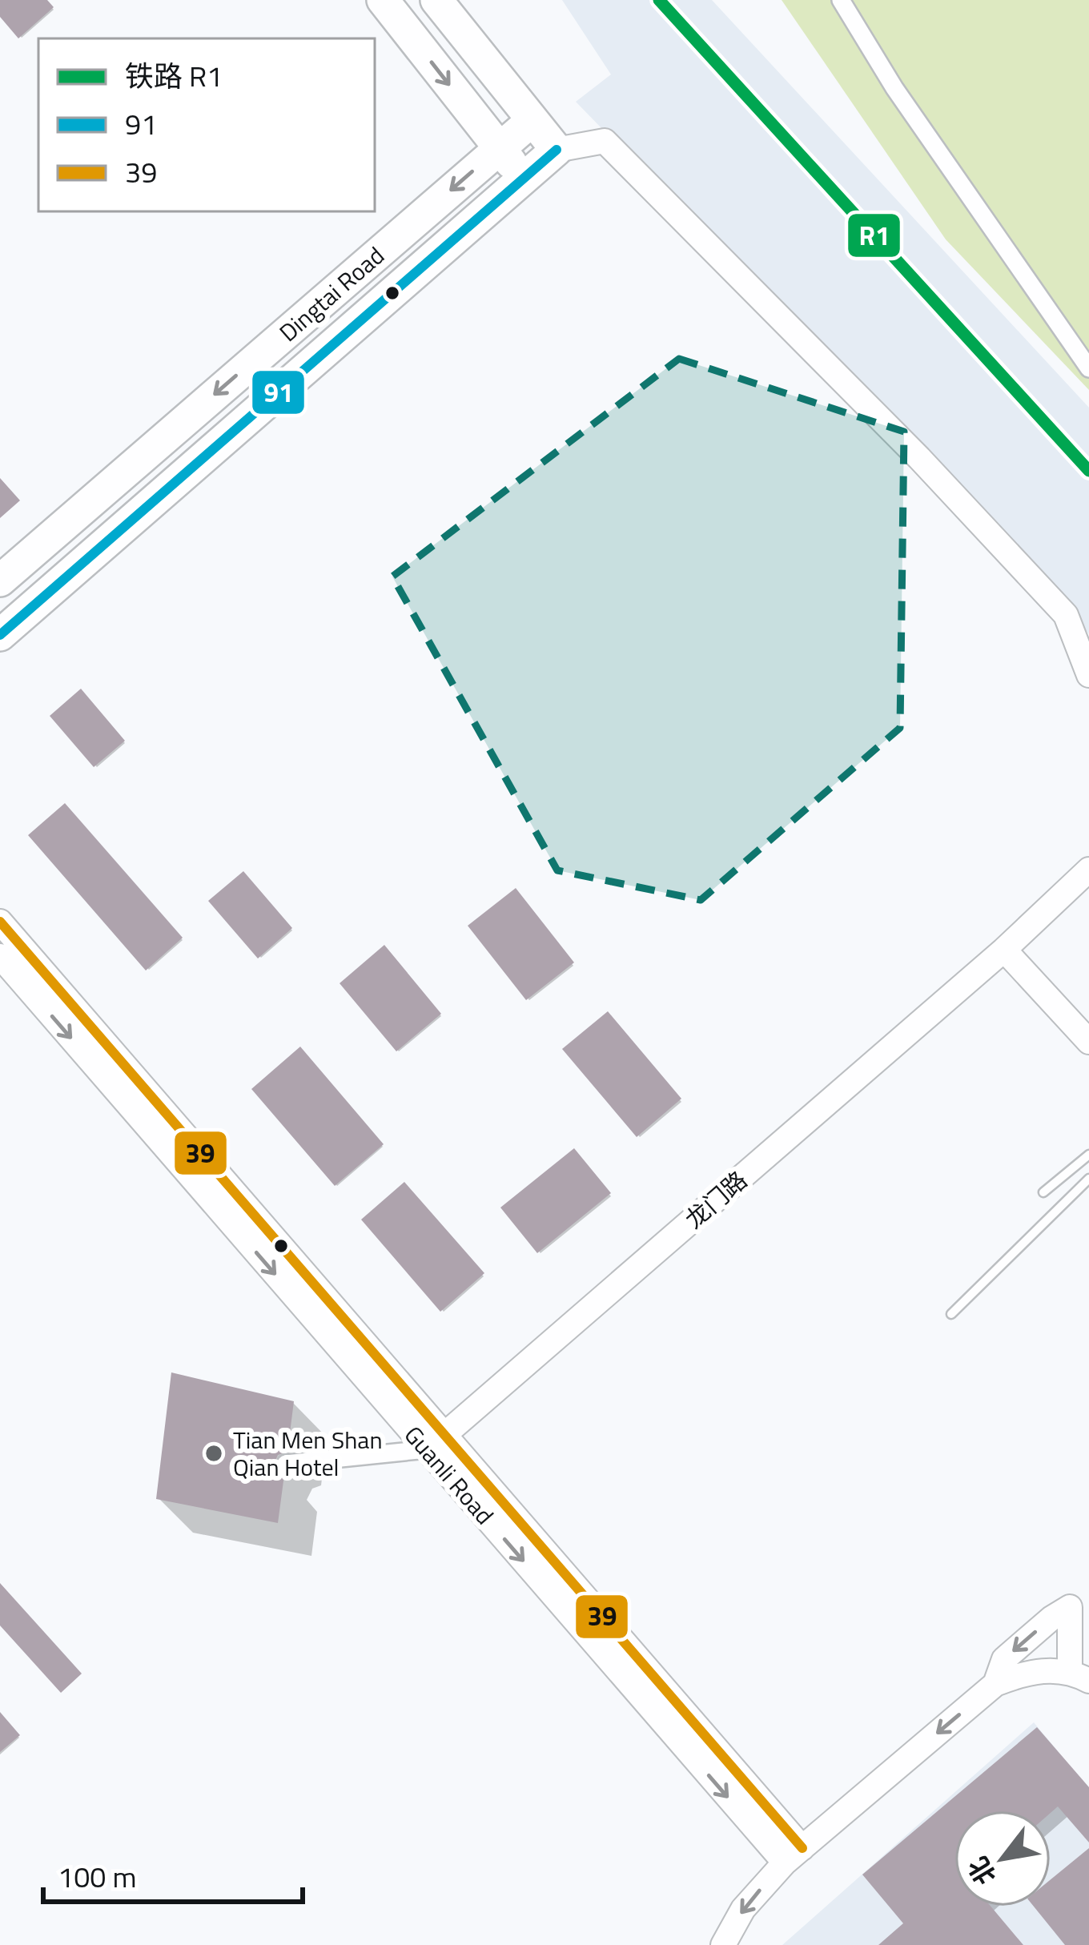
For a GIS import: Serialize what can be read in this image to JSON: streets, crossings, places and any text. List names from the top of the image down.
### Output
{
  "streets": {
    "highway": ["Dingtai Road"],
    "main road": ["龙门路", "Guanli Road"]
  },
  "crossings": [
    ["龙门路", "Guanli Road"]
  ],
  "places": ["Tian Men Shan Qian Hotel"],
  "lines": ["rail line R1", "transit line 91", "transit line 39"],
  "legend": ["铁路 R1", "91", "39"],
  "scale_bar": "100 m",
  "north": "bottom left"
}
